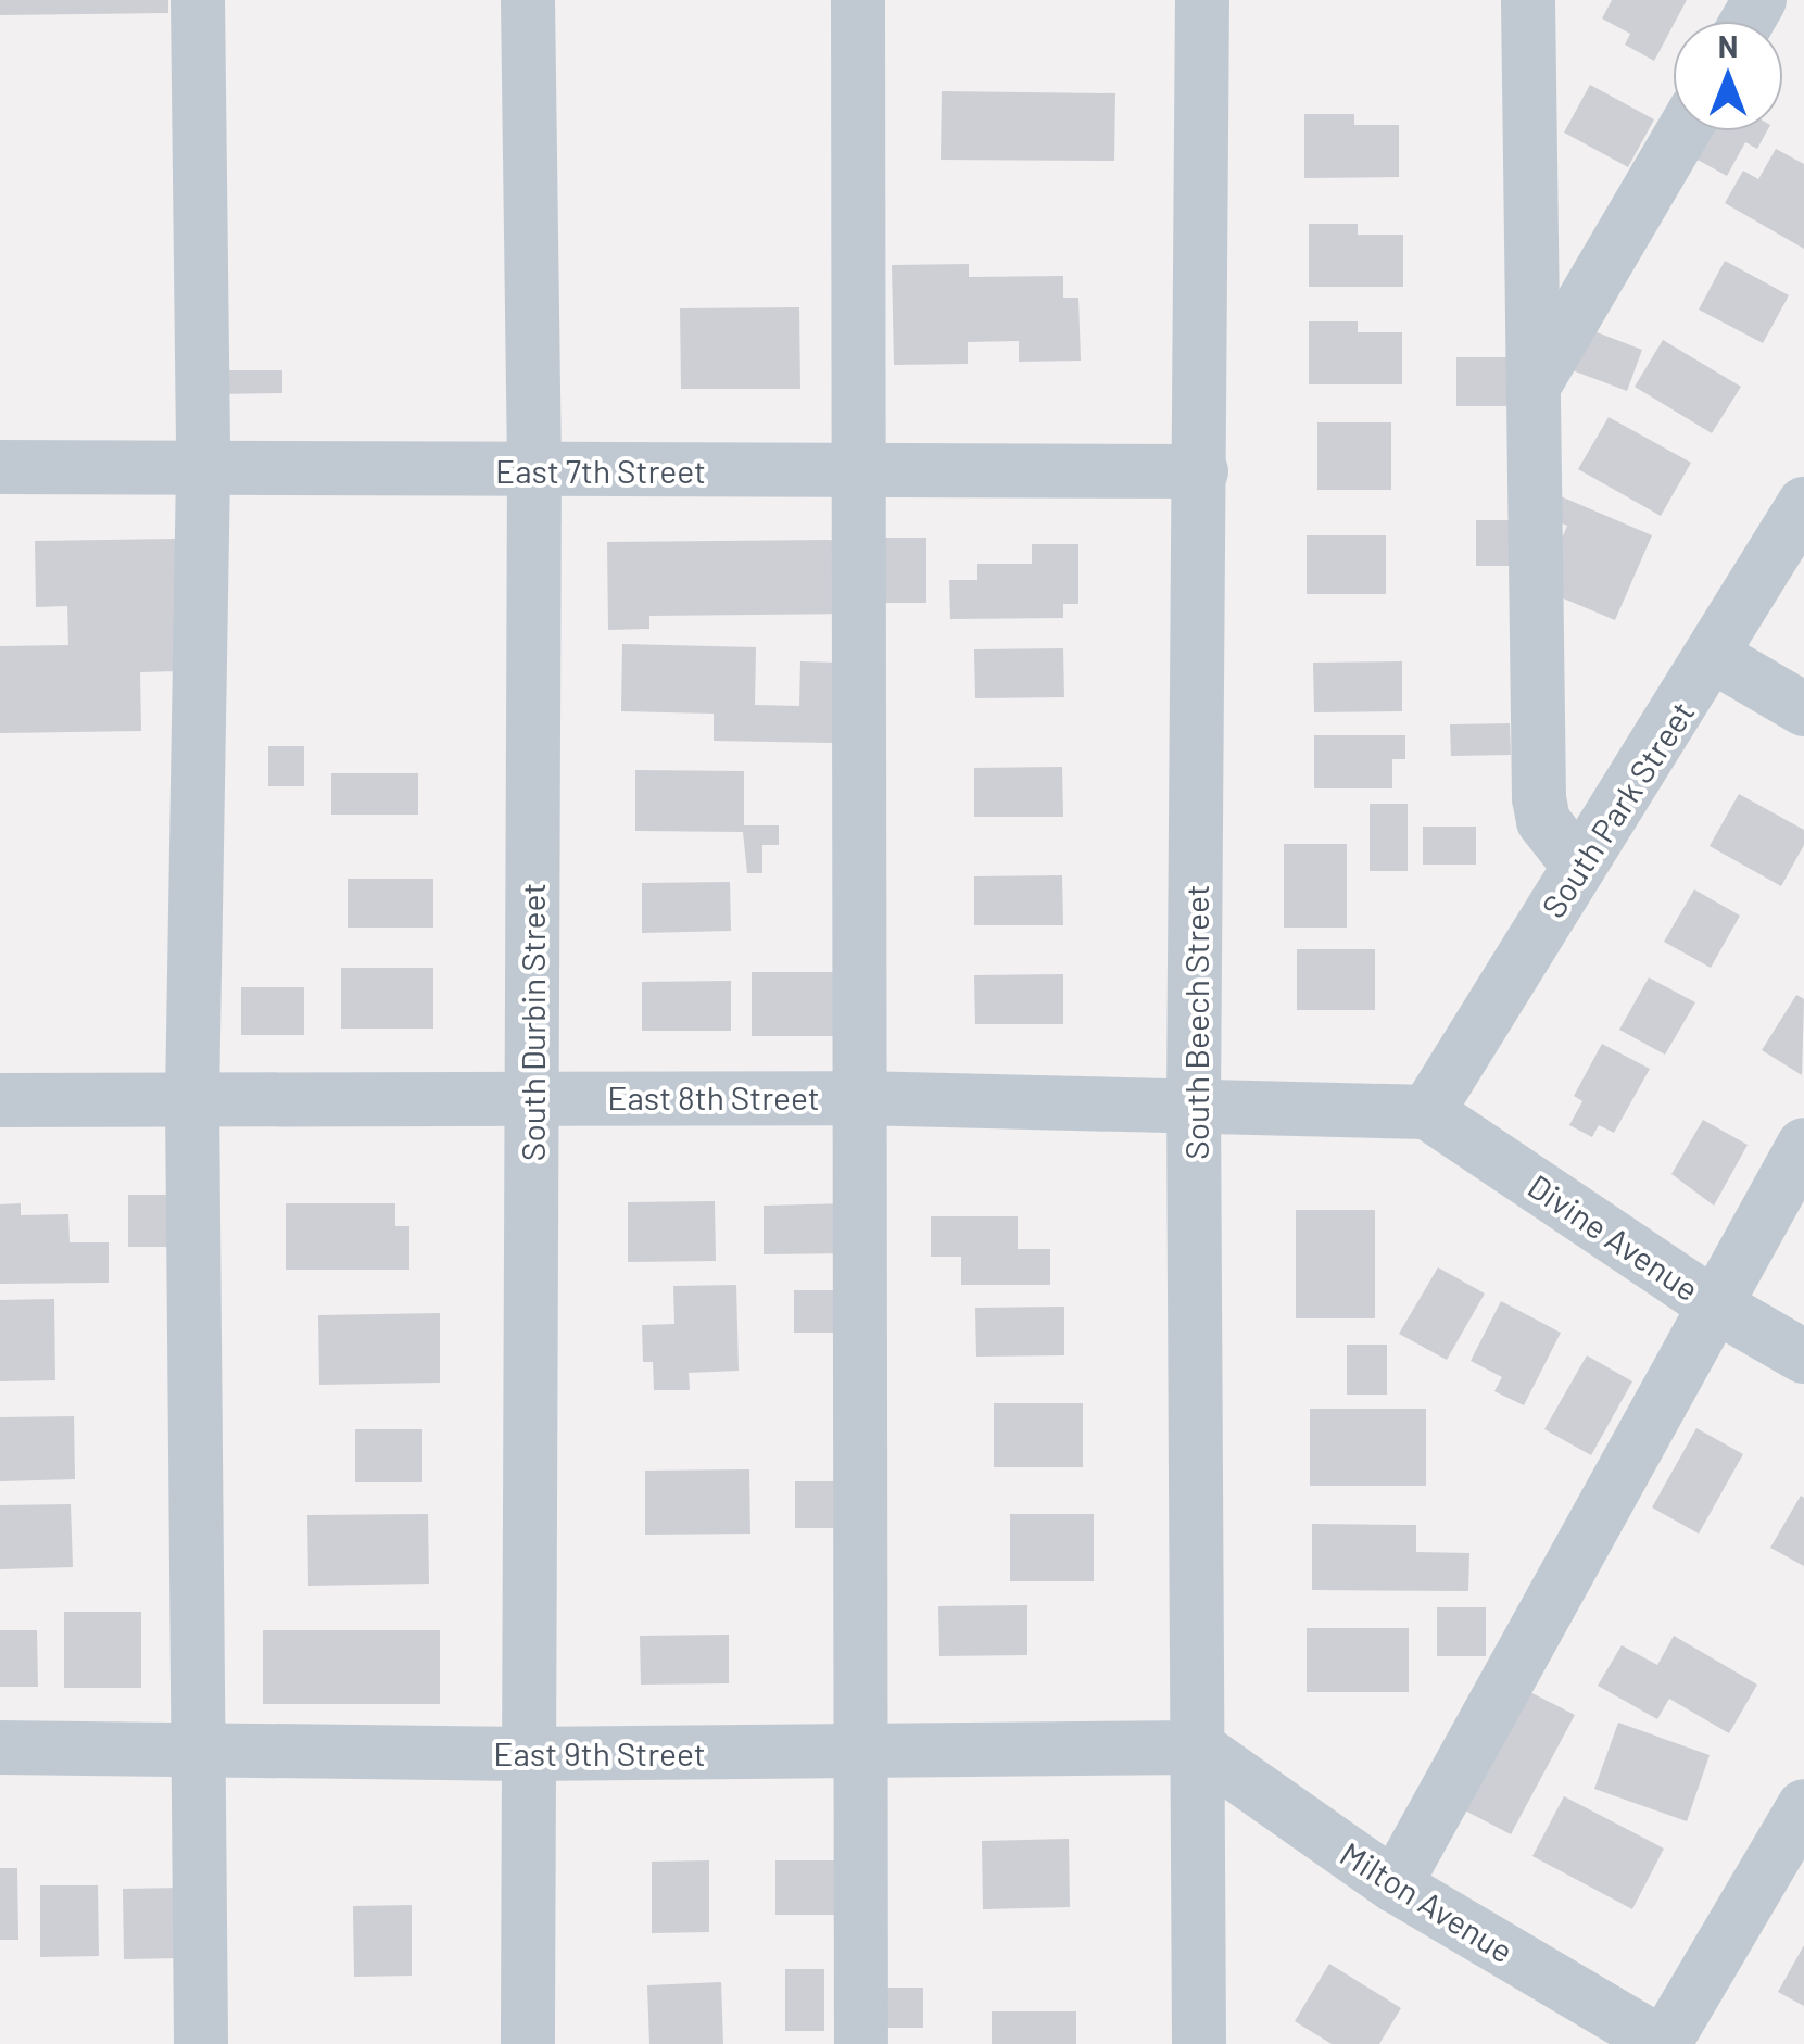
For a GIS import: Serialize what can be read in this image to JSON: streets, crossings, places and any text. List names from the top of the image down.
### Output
{
  "streets": {
    "street": [
      "East 7th Street",
      "South Park Street",
      "South Durbin Street",
      "South Beech Street",
      "East 8th Street",
      "Divine Avenue",
      "East 9th Street",
      "Milton Avenue"
    ]
  },
  "crossings": [
    ["East 7th Street", "South Durbin Street"],
    ["East 7th Street", "South Beech Street"],
    ["South Park Street", "East 8th Street"],
    ["South Park Street", "Divine Avenue"],
    ["South Durbin Street", "East 8th Street"],
    ["South Durbin Street", "East 9th Street"],
    ["South Beech Street", "East 8th Street"],
    ["South Beech Street", "East 9th Street"],
    ["South Beech Street", "Milton Avenue"],
    ["East 8th Street", "Divine Avenue"],
    ["East 9th Street", "Milton Avenue"]
  ],
  "north": "top"
}
